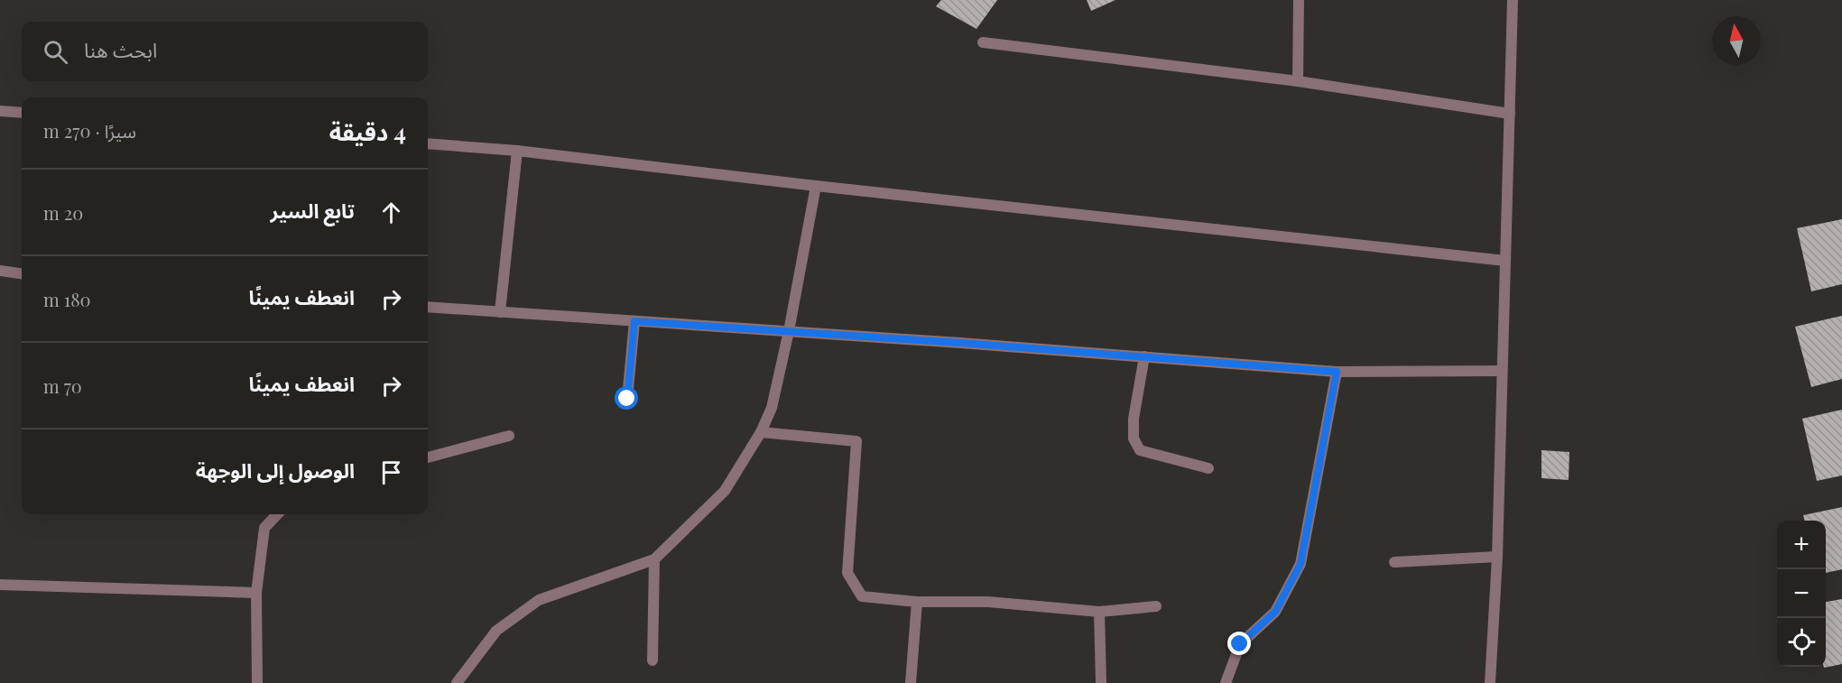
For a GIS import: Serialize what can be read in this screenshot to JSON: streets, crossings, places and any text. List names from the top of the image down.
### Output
{
  "north": "top",
  "page": {
    "search": "ابحث هنا",
    "heading": ["4 دقيقة", "سيرًا · 270 m"],
    "list": [
      ["تابع السير", "20 m"],
      ["انعطف يمينًا", "180 m"],
      ["انعطف يمينًا", "70 m"],
      "الوصول إلى الوجهة"
    ],
    "map_buttons": ["+", "−"]
  }
}
